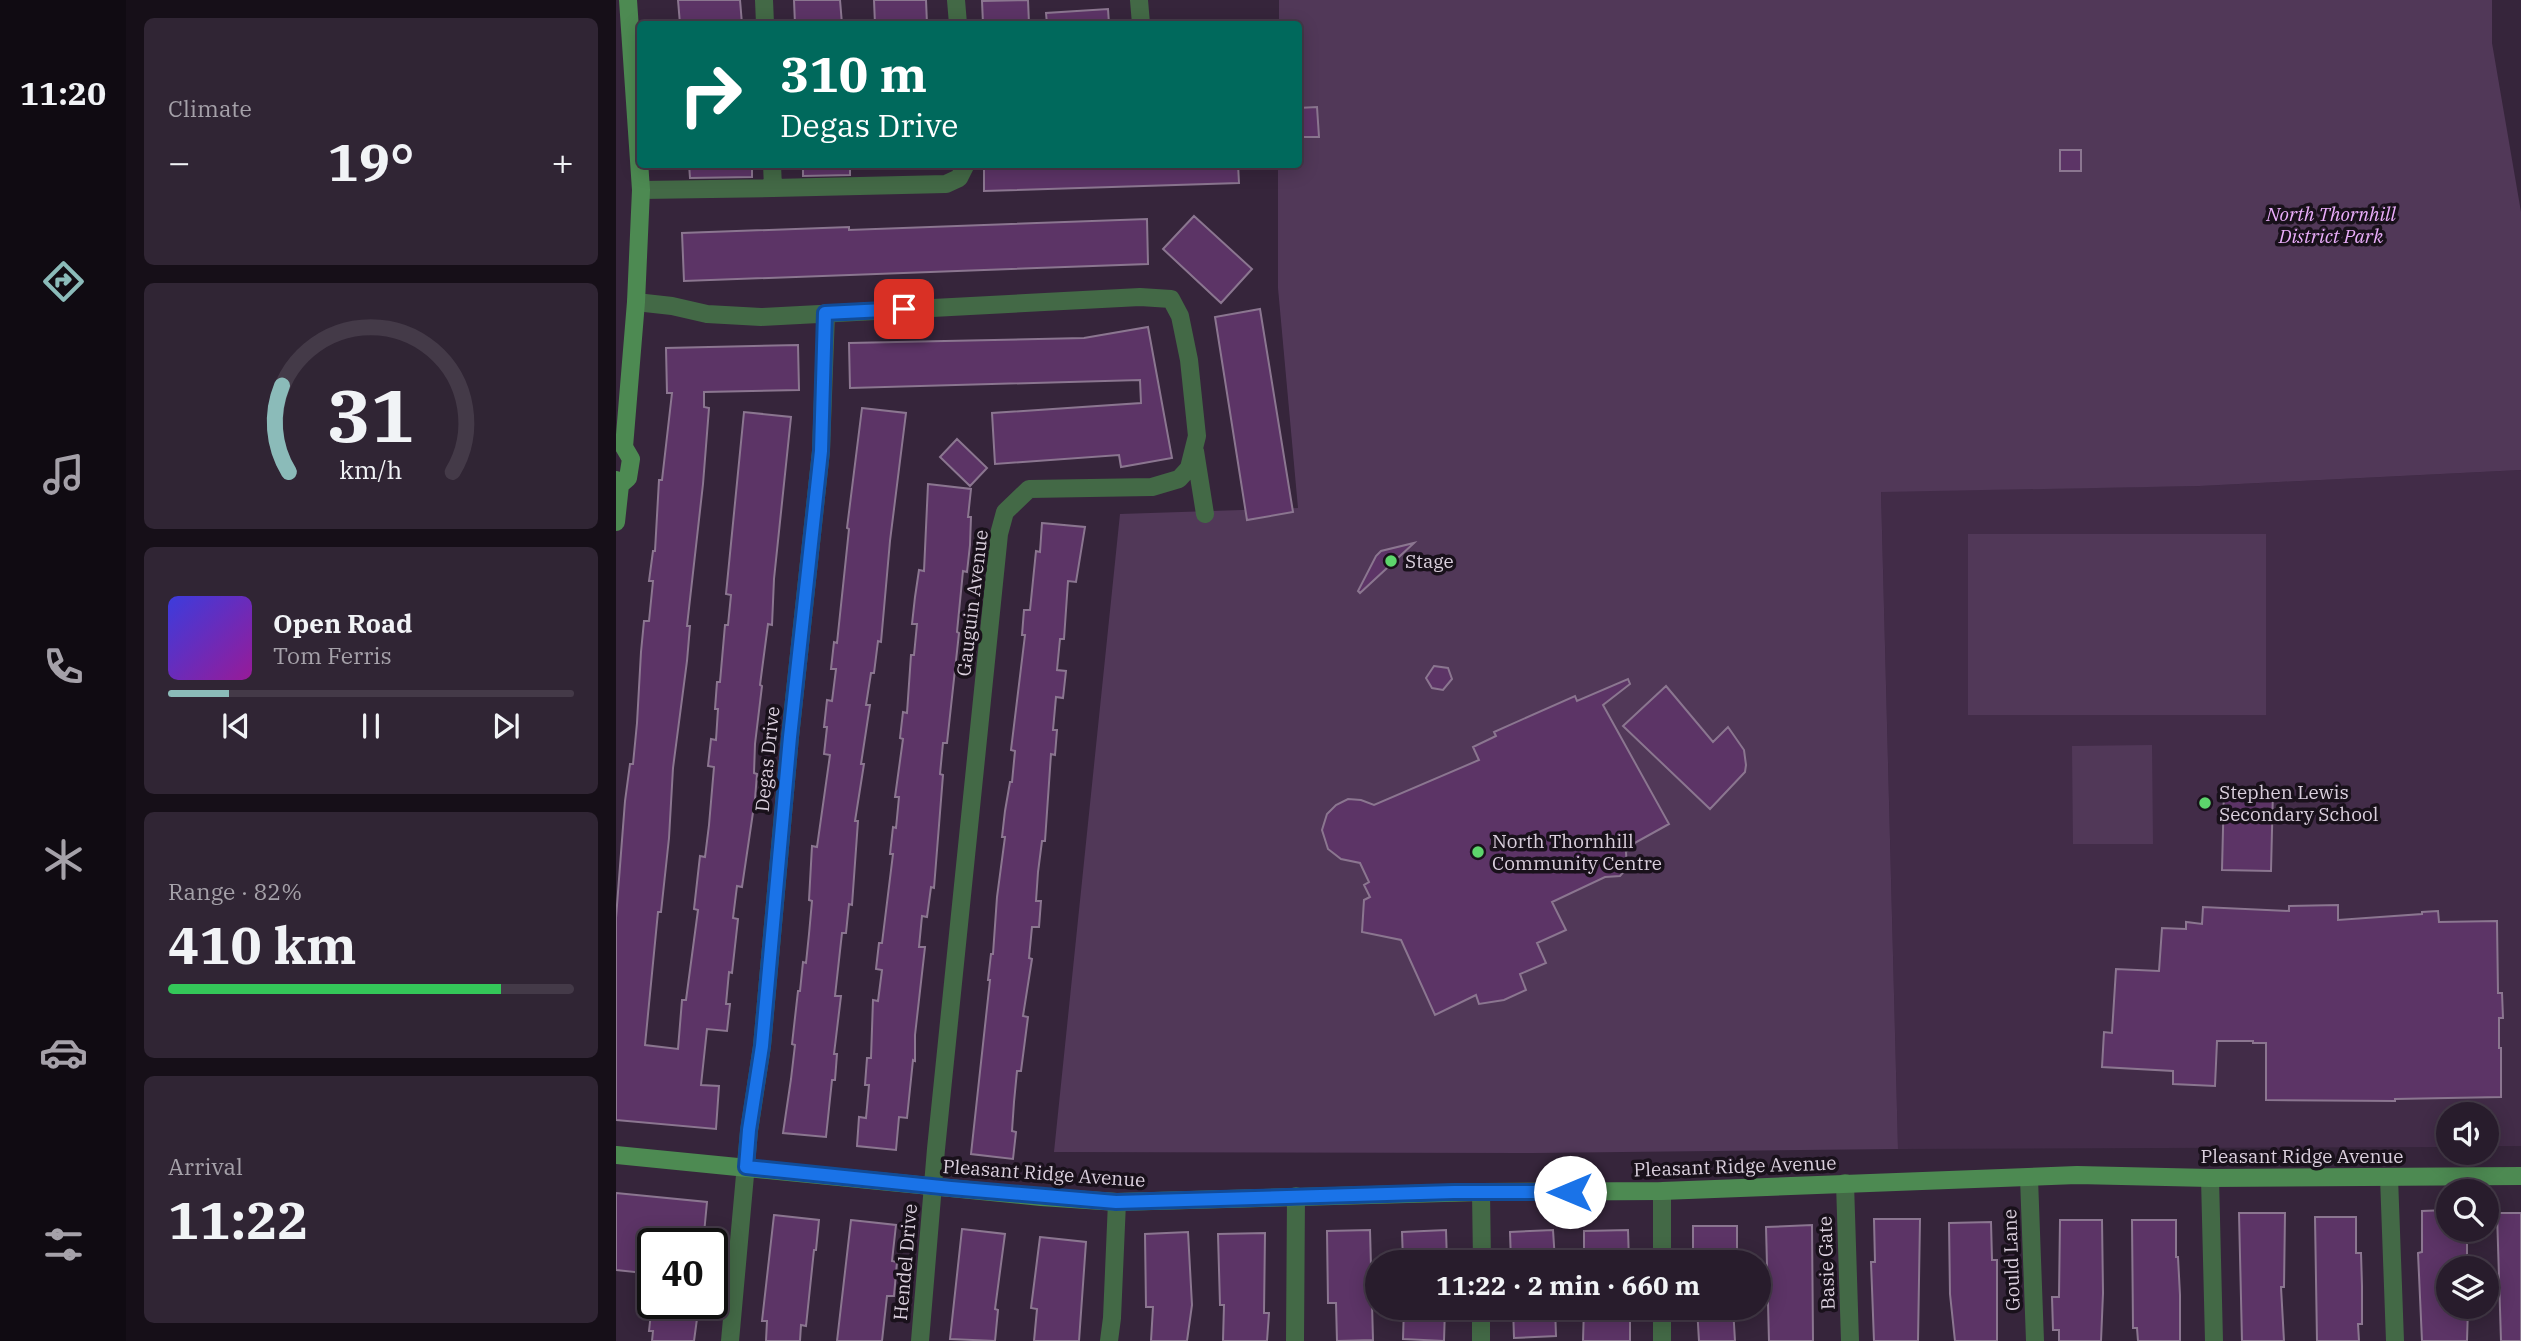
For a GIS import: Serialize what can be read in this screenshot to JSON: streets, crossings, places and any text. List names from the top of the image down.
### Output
{
  "streets": {
    "street": [
      "Gauguin Avenue",
      "Degas Drive",
      "Pleasant Ridge Avenue",
      "Gould Lane",
      "Hendel Drive",
      "Basie Gate"
    ]
  },
  "crossings": [
    ["Gauguin Avenue", "Pleasant Ridge Avenue"],
    ["Gauguin Avenue", "Hendel Drive"],
    ["Degas Drive", "Pleasant Ridge Avenue"],
    ["Pleasant Ridge Avenue", "Gould Lane"],
    ["Pleasant Ridge Avenue", "Hendel Drive"],
    ["Pleasant Ridge Avenue", "Basie Gate"]
  ],
  "parks": ["North Thornhill District Park"],
  "places": ["Stage", "Stephen Lewis Secondary School", "North Thornhill Community Centre"],
  "page": {
    "tabs": "11:20",
    "tile": [
      "Climate",
      ["Range · 82%", "410 km"],
      ["Arrival", "11:22"]
    ],
    "turn": ["310 m", "Degas Drive"],
    "heat": ["−", "19°", "+"],
    "song": ["Open Road", "Tom Ferris"],
    "limit": "40",
    "trip": "11:22 · 2 min · 660 m",
    "gauge": ["31", "km/h"]
  }
}
